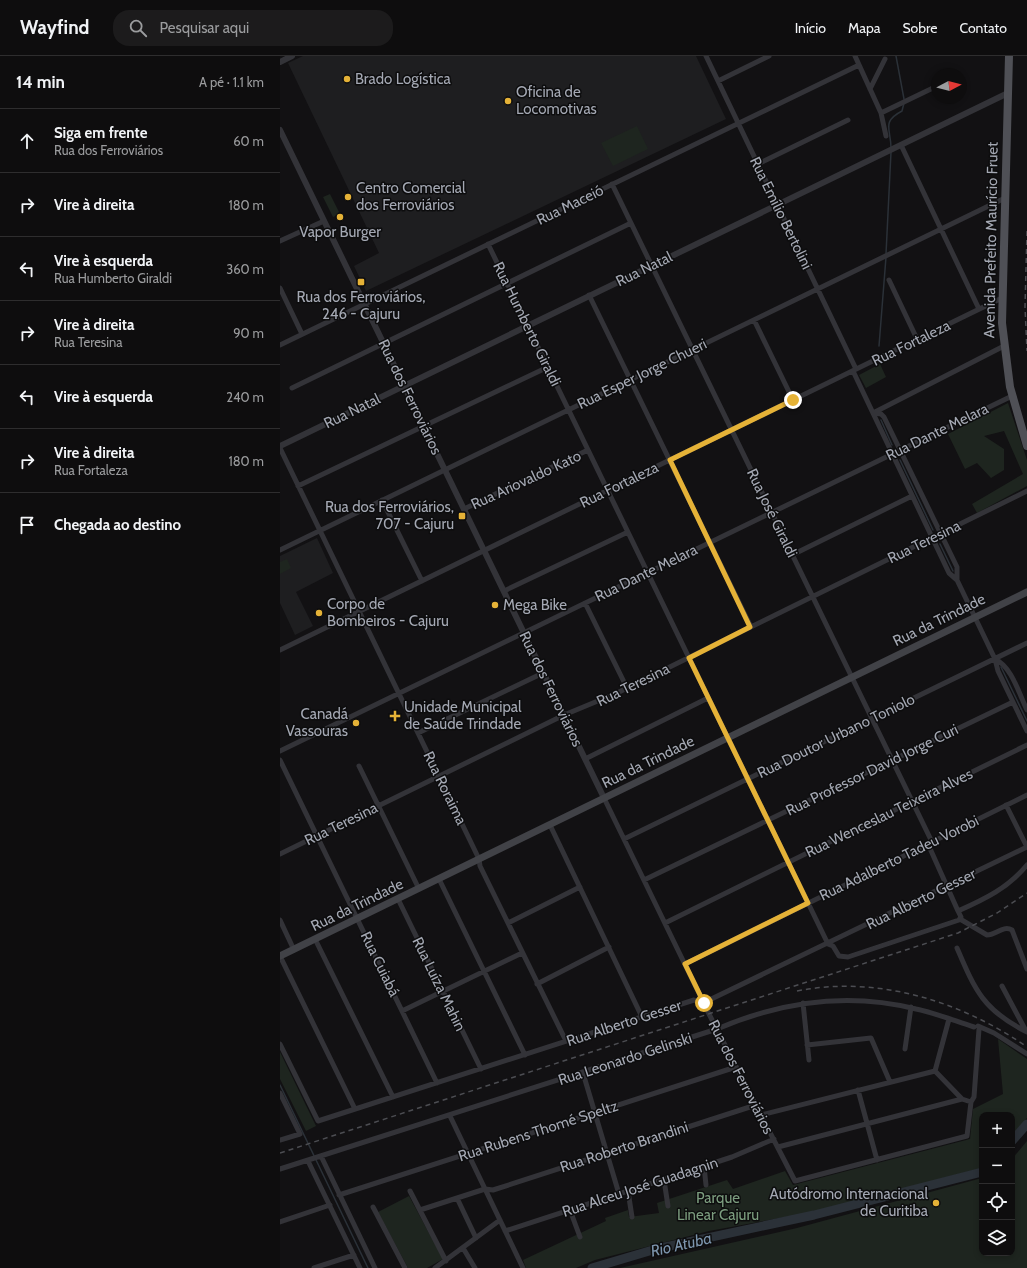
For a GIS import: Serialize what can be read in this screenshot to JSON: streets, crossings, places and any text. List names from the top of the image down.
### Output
{
  "streets": {
    "main road": ["Avenida Prefeito Maurício Fruet", "Rua da Trindade"],
    "street": [
      "Rua Maceió",
      "Rua Emílio Bertolini",
      "Rua Natal",
      "Rua Humberto Giraldi",
      "Rua Fortaleza",
      "Rua Esper Jorge Chueri",
      "Rua dos Ferroviários",
      "Rua Dante Melara",
      "Rua Ariovaldo Kato",
      "Rua José Giraldi",
      "Rua Teresina",
      "Rua Doutor Urbano Toniolo",
      "Rua Professor David Jorge Curi",
      "Rua Roraima",
      "Rua Wenceslau Teixeira Alves",
      "Rua Adalberto Tadeu Vorobi",
      "Rua Alberto Gesser",
      "Rua Cuiabá",
      "Rua Luíza Mahin",
      "Rua Leonardo Gelinski",
      "Rua Rubens Thomé Speltz",
      "Rua Roberto Brandini",
      "Rua Alceu José Guadagnin"
    ]
  },
  "crossings": [
    ["Rua Maceió", "Rua Emílio Bertolini"],
    ["Rua Maceió", "Rua Humberto Giraldi"],
    ["Rua Maceió", "Rua dos Ferroviários"],
    ["Rua Maceió", "Rua José Giraldi"],
    ["Rua Emílio Bertolini", "Rua Natal"],
    ["Rua Emílio Bertolini", "Rua Fortaleza"],
    ["Rua Emílio Bertolini", "Rua Esper Jorge Chueri"],
    ["Rua Emílio Bertolini", "Rua Dante Melara"],
    ["Rua Emílio Bertolini", "Rua Teresina"],
    ["Rua Emílio Bertolini", "Rua da Trindade"],
    ["Rua Emílio Bertolini", "Rua Doutor Urbano Toniolo"],
    ["Rua Emílio Bertolini", "Rua Professor David Jorge Curi"],
    ["Avenida Prefeito Maurício Fruet", "Rua Natal"],
    ["Avenida Prefeito Maurício Fruet", "Rua Fortaleza"],
    ["Avenida Prefeito Maurício Fruet", "Rua Esper Jorge Chueri"],
    ["Avenida Prefeito Maurício Fruet", "Rua Dante Melara"],
    ["Rua Natal", "Rua Humberto Giraldi"],
    ["Rua Natal", "Rua dos Ferroviários"],
    ["Rua Natal", "Rua José Giraldi"],
    ["Rua Natal", "Rua Roraima"],
    ["Rua Humberto Giraldi", "Rua Fortaleza"],
    ["Rua Humberto Giraldi", "Rua Esper Jorge Chueri"],
    ["Rua Humberto Giraldi", "Rua Dante Melara"],
    ["Rua Humberto Giraldi", "Rua Ariovaldo Kato"],
    ["Rua Humberto Giraldi", "Rua Teresina"],
    ["Rua Humberto Giraldi", "Rua da Trindade"],
    ["Rua Humberto Giraldi", "Rua Doutor Urbano Toniolo"],
    ["Rua Humberto Giraldi", "Rua Professor David Jorge Curi"],
    ["Rua Humberto Giraldi", "Rua Wenceslau Teixeira Alves"],
    ["Rua Humberto Giraldi", "Rua Adalberto Tadeu Vorobi"],
    ["Rua Humberto Giraldi", "Rua Alberto Gesser"],
    ["Rua Fortaleza", "Rua dos Ferroviários"],
    ["Rua Fortaleza", "Rua José Giraldi"],
    ["Rua Fortaleza", "Rua Roraima"],
    ["Rua Esper Jorge Chueri", "Rua dos Ferroviários"],
    ["Rua Esper Jorge Chueri", "Rua José Giraldi"],
    ["Rua Esper Jorge Chueri", "Rua Roraima"],
    ["Rua dos Ferroviários", "Rua Dante Melara"],
    ["Rua dos Ferroviários", "Rua Ariovaldo Kato"],
    ["Rua dos Ferroviários", "Rua Teresina"],
    ["Rua dos Ferroviários", "Rua da Trindade"],
    ["Rua dos Ferroviários", "Rua Doutor Urbano Toniolo"],
    ["Rua dos Ferroviários", "Rua Professor David Jorge Curi"],
    ["Rua dos Ferroviários", "Rua Wenceslau Teixeira Alves"],
    ["Rua dos Ferroviários", "Rua Adalberto Tadeu Vorobi"],
    ["Rua dos Ferroviários", "Rua Alberto Gesser"],
    ["Rua dos Ferroviários", "Rua Leonardo Gelinski"],
    ["Rua dos Ferroviários", "Rua Rubens Thomé Speltz"],
    ["Rua dos Ferroviários", "Rua Roberto Brandini"],
    ["Rua dos Ferroviários", "Rua Alceu José Guadagnin"],
    ["Rua Dante Melara", "Rua José Giraldi"],
    ["Rua Dante Melara", "Rua Roraima"],
    ["Rua José Giraldi", "Rua Teresina"],
    ["Rua José Giraldi", "Rua da Trindade"],
    ["Rua José Giraldi", "Rua Doutor Urbano Toniolo"],
    ["Rua José Giraldi", "Rua Professor David Jorge Curi"],
    ["Rua José Giraldi", "Rua Wenceslau Teixeira Alves"],
    ["Rua José Giraldi", "Rua Adalberto Tadeu Vorobi"],
    ["Rua José Giraldi", "Rua Alberto Gesser"],
    ["Rua Teresina", "Rua Roraima"],
    ["Rua Teresina", "Rua Cuiabá"],
    ["Rua da Trindade", "Rua Roraima"],
    ["Rua da Trindade", "Rua Cuiabá"],
    ["Rua da Trindade", "Rua Luíza Mahin"],
    ["Rua Roraima", "Rua Alberto Gesser"],
    ["Rua Alberto Gesser", "Rua Cuiabá"],
    ["Rua Alberto Gesser", "Rua Luíza Mahin"]
  ],
  "water": ["Rio Atuba"],
  "parks": ["Parque Linear Cajuru"],
  "places": {
    "other": [
      "Brado Logística",
      "Oficina de Locomotivas",
      "Centro Comercial dos Ferroviários",
      "Vapor Burger",
      "Mega Bike",
      "Corpo de Bombeiros - Cajuru",
      "Canadá Vassouras",
      "Autódromo Internacional de Curitiba"
    ],
    "transit": ["Rua dos Ferroviários, 246 - Cajuru", "Rua dos Ferroviários, 707 - Cajuru"],
    "health": ["Unidade Municipal de Saúde Trindade"]
  },
  "north": "right",
  "page": {
    "header": "Wayfind",
    "search": "Pesquisar aqui",
    "nav": [
      "Início",
      "Mapa",
      "Sobre",
      "Contato"
    ],
    "heading": ["14 min", "A pé · 1.1 km"],
    "list": [
      ["Siga em frente", "Rua dos Ferroviários", "60 m"],
      ["Vire à direita", "180 m"],
      ["Vire à esquerda", "Rua Humberto Giraldi", "360 m"],
      ["Vire à direita", "Rua Teresina", "90 m"],
      ["Vire à esquerda", "240 m"],
      ["Vire à direita", "Rua Fortaleza", "180 m"],
      "Chegada ao destino"
    ],
    "map_buttons": ["+", "−"]
  }
}
